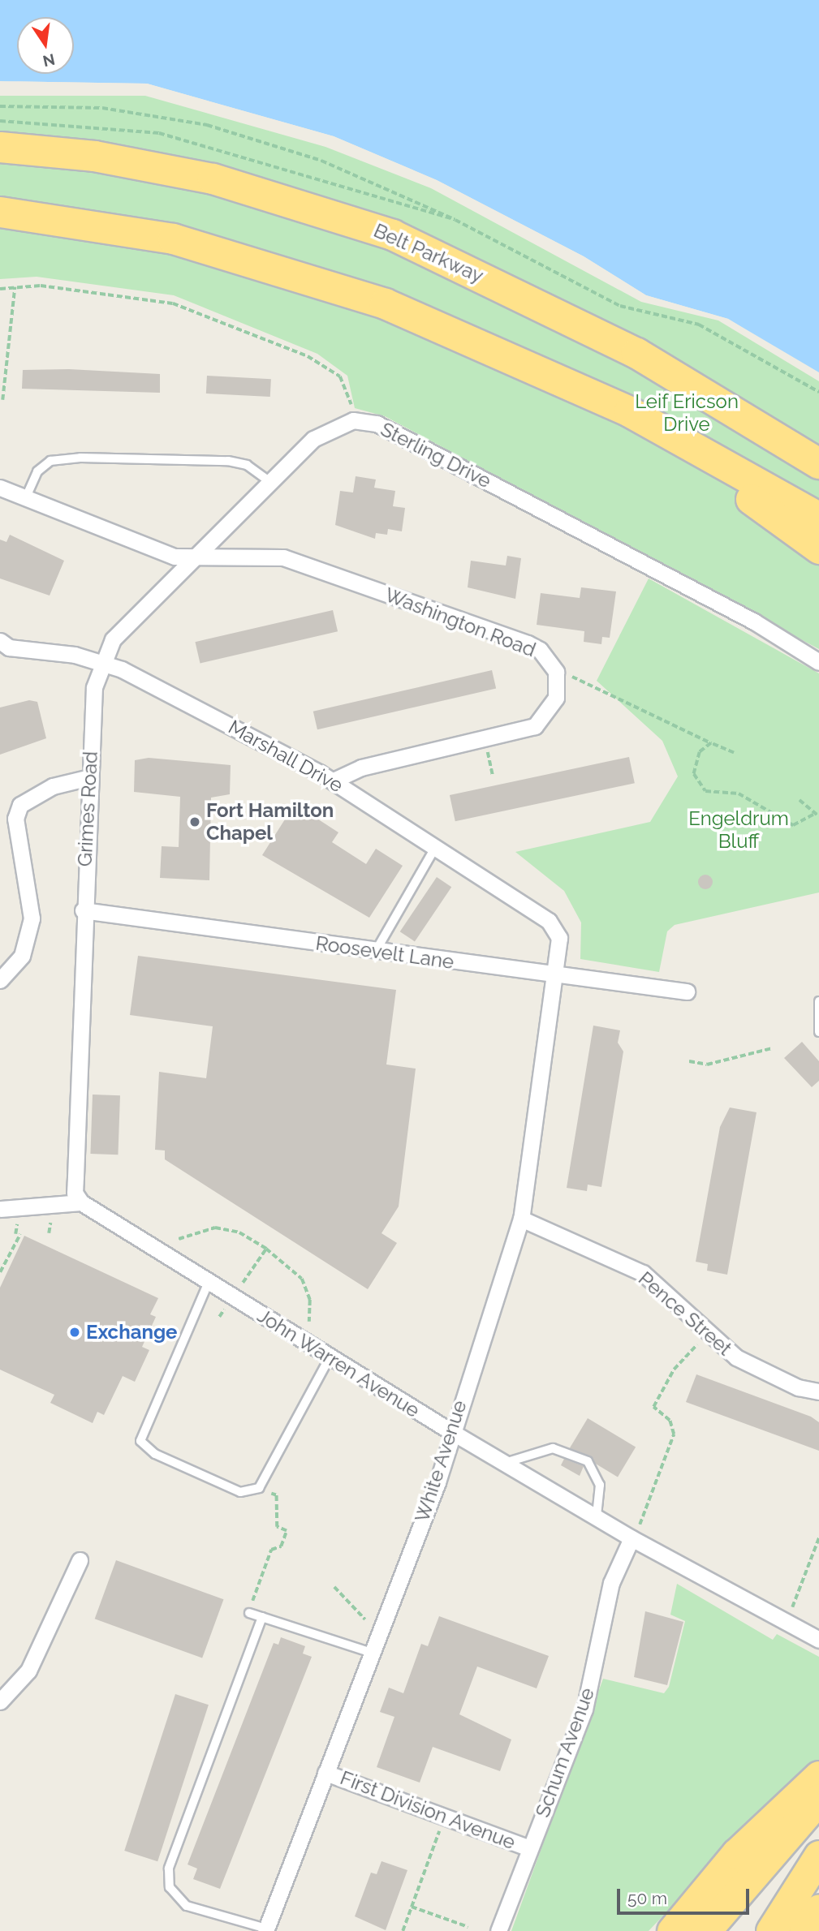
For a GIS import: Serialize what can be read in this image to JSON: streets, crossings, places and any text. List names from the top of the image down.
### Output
{
  "streets": {
    "highway": ["Belt Parkway"],
    "street": [
      "Sterling Drive",
      "Washington Road",
      "Marshall Drive",
      "Grimes Road",
      "Roosevelt Lane",
      "Pence Street",
      "John Warren Avenue",
      "White Avenue",
      "Schum Avenue",
      "First Division Avenue"
    ]
  },
  "crossings": [
    ["Sterling Drive", "Grimes Road"],
    ["Washington Road", "Marshall Drive"],
    ["Washington Road", "Grimes Road"],
    ["Marshall Drive", "Grimes Road"],
    ["Marshall Drive", "Roosevelt Lane"],
    ["Marshall Drive", "White Avenue"],
    ["Grimes Road", "Roosevelt Lane"],
    ["Grimes Road", "John Warren Avenue"],
    ["Roosevelt Lane", "White Avenue"],
    ["Pence Street", "White Avenue"],
    ["John Warren Avenue", "White Avenue"],
    ["John Warren Avenue", "Schum Avenue"],
    ["White Avenue", "First Division Avenue"],
    ["Schum Avenue", "First Division Avenue"]
  ],
  "parks": ["Leif Ericson Drive", "Engeldrum Bluff"],
  "places": ["Fort Hamilton Chapel", "Exchange"],
  "scale_bar": "50 m",
  "north": "bottom"
}
